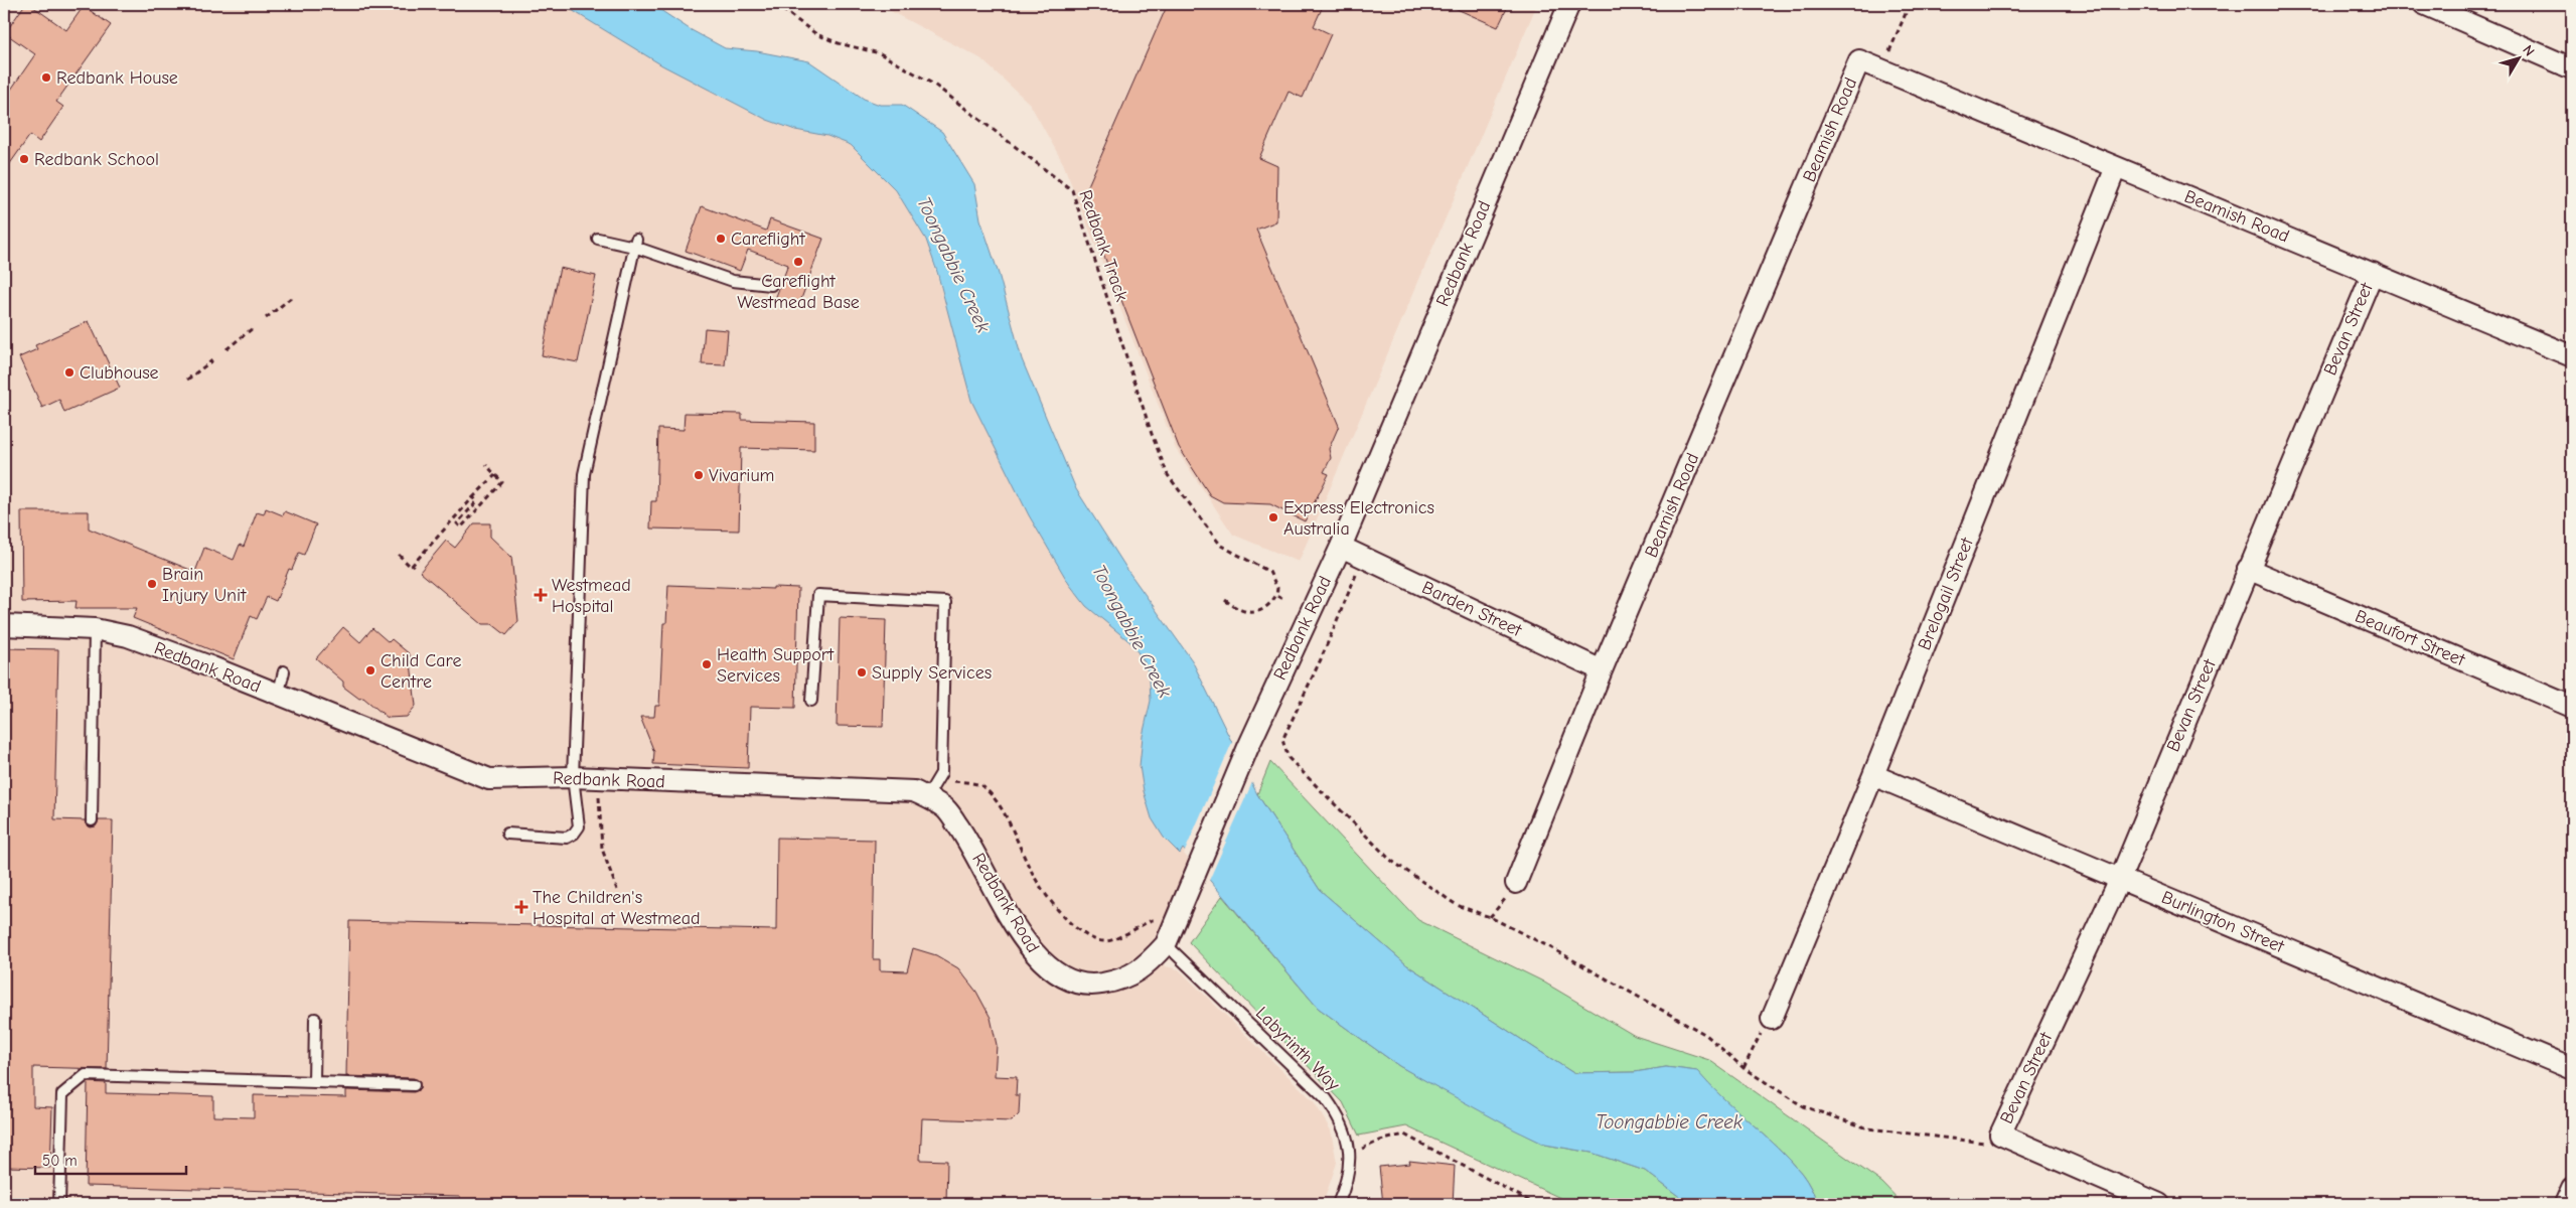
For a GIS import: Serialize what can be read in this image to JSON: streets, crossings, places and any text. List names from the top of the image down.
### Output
{
  "streets": {
    "street": [
      "Beamish Road",
      "Redbank Road",
      "Bevan Street",
      "Brelogail Street",
      "Barden Street",
      "Beaufort Street",
      "Burlington Street"
    ],
    "lane": ["Labyrinth Way"],
    "path": ["Redbank Track"]
  },
  "crossings": [
    ["Beamish Road", "Bevan Street"],
    ["Beamish Road", "Brelogail Street"],
    ["Beamish Road", "Barden Street"],
    ["Redbank Road", "Barden Street"],
    ["Redbank Road", "Labyrinth Way"],
    ["Bevan Street", "Beaufort Street"],
    ["Bevan Street", "Burlington Street"],
    ["Brelogail Street", "Burlington Street"]
  ],
  "water": ["Toongabbie Creek"],
  "places": {
    "other": [
      "Redbank House",
      "Redbank School",
      "Careflight",
      "Careflight Westmead Base",
      "Clubhouse",
      "Vivarium",
      "Express Electronics Australia",
      "Brain Injury Unit",
      "Health Support Services",
      "Child Care Centre",
      "Supply Services"
    ],
    "health": ["Westmead Hospital", "The Children's Hospital at Westmead"]
  },
  "scale_bar": "50 m",
  "north": "top right"
}
